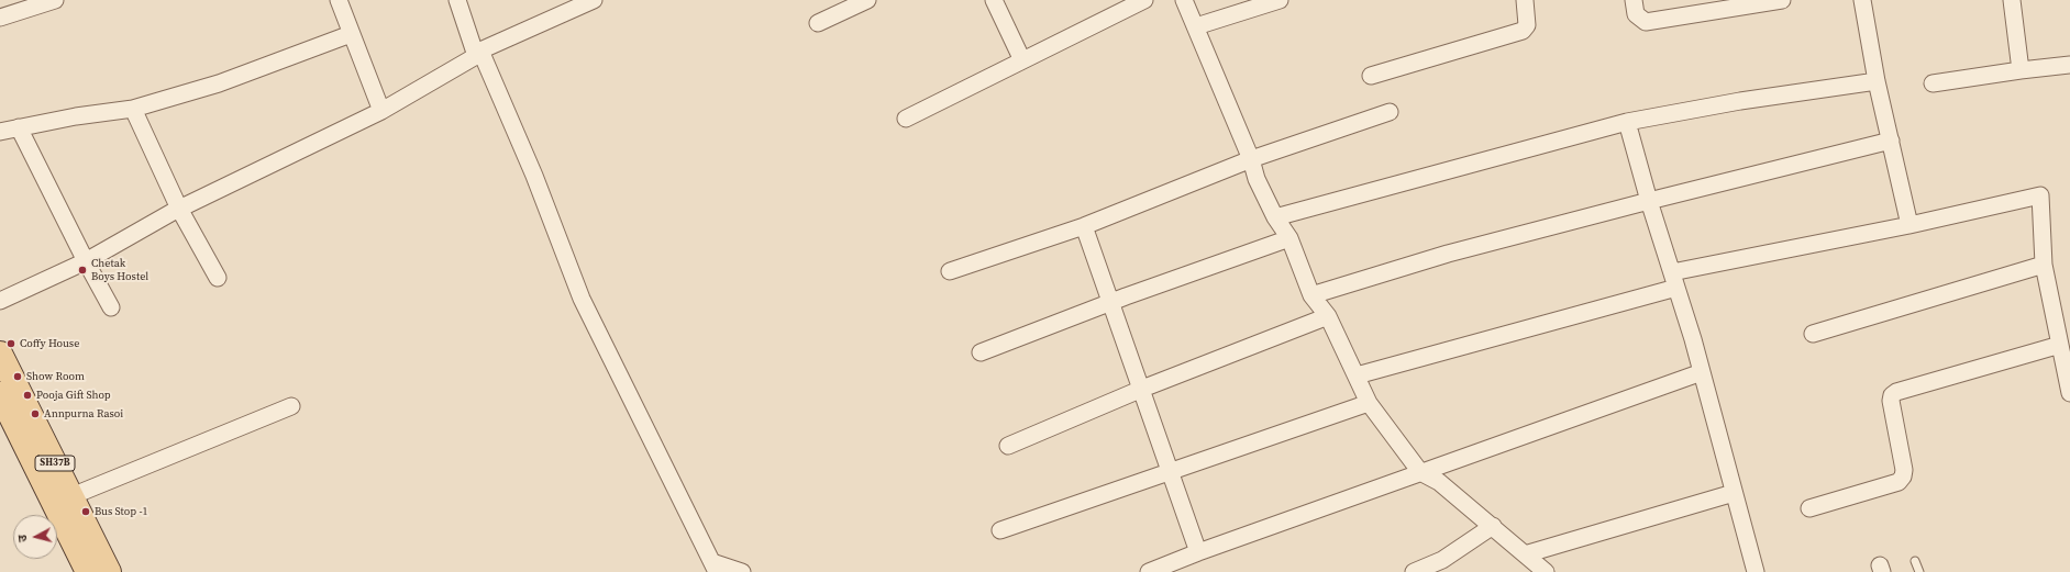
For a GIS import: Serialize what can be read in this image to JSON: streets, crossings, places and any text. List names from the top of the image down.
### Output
{
  "streets": {
    "main road": ["SH37B"]
  },
  "places": [
    "Chetak Boys Hostel",
    "Coffy House",
    "Show Room",
    "Pooja Gift Shop",
    "Annpurna Rasoi",
    "Bus Stop -1"
  ],
  "north": "left"
}
